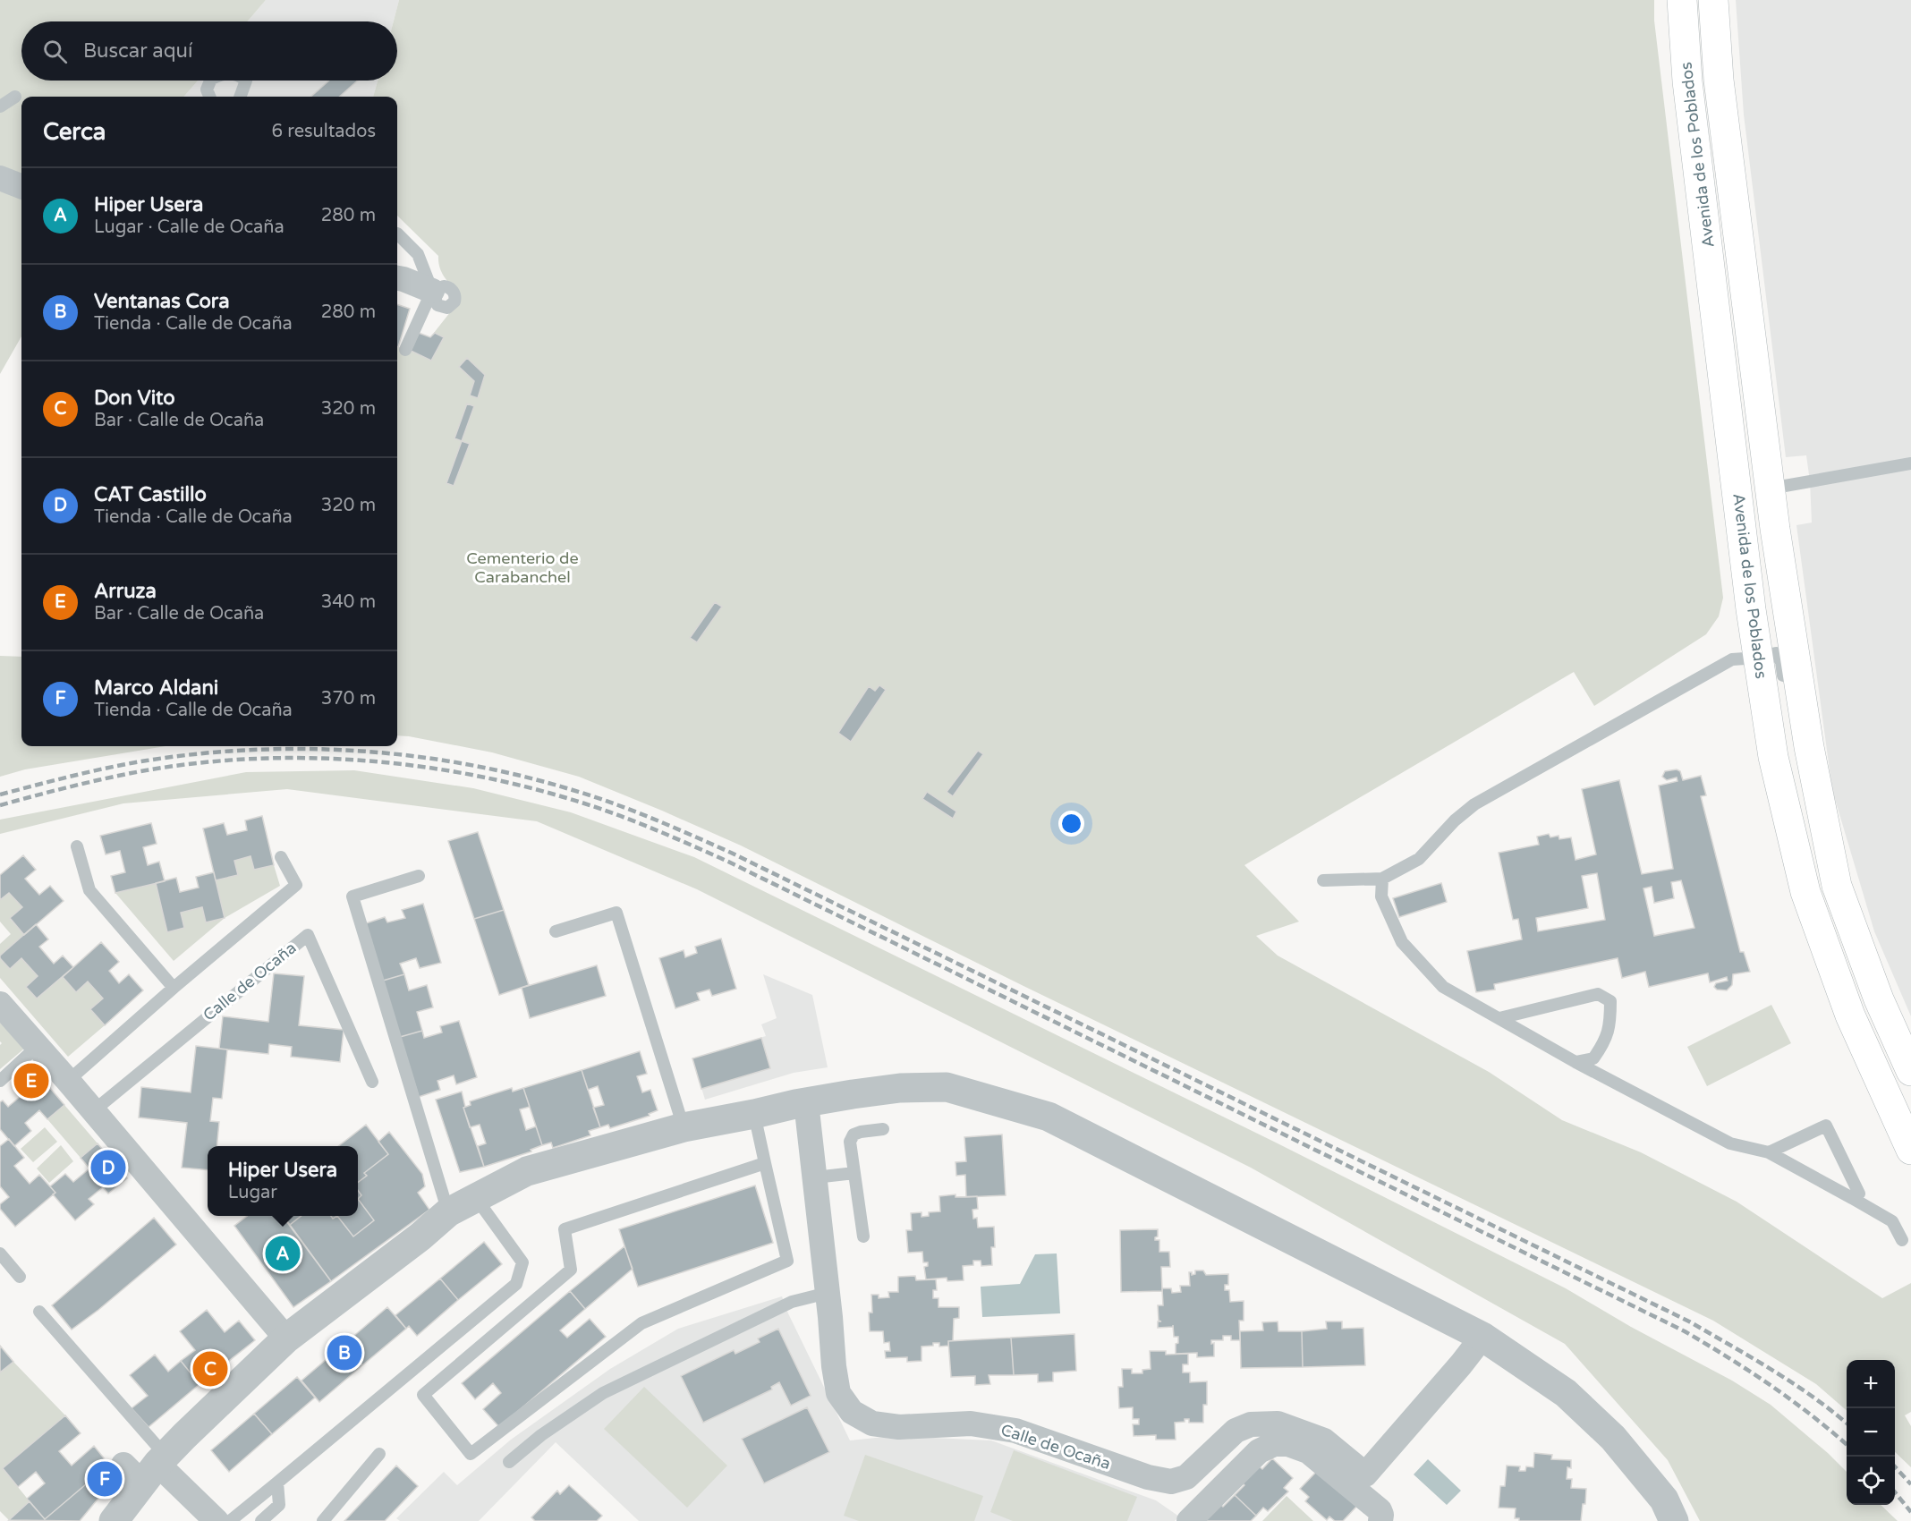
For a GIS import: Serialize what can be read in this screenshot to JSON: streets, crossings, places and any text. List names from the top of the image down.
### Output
{
  "streets": {
    "main road": ["Avenida de los Poblados"],
    "street": ["Calle de Ocaña"]
  },
  "parks": ["Cementerio de Carabanchel"],
  "page": {
    "search": "Buscar aquí",
    "heading": ["Cerca", "6 resultados"],
    "list": [
      {
        "mark": "A",
        "name": "Hiper Usera",
        "note": "Lugar · Calle de Ocaña",
        "value": "280 m"
      },
      {
        "mark": "B",
        "name": "Ventanas Cora",
        "note": "Tienda · Calle de Ocaña",
        "value": "280 m"
      },
      {
        "mark": "C",
        "name": "Don Vito",
        "note": "Bar · Calle de Ocaña",
        "value": "320 m"
      },
      {
        "mark": "D",
        "name": "CAT Castillo",
        "note": "Tienda · Calle de Ocaña",
        "value": "320 m"
      },
      {
        "mark": "E",
        "name": "Arruza",
        "note": "Bar · Calle de Ocaña",
        "value": "340 m"
      },
      {
        "mark": "F",
        "name": "Marco Aldani",
        "note": "Tienda · Calle de Ocaña",
        "value": "370 m"
      }
    ],
    "pins": [
      "E",
      "D",
      "A",
      "B",
      "C",
      "F"
    ],
    "popup": ["Hiper Usera", "Lugar"],
    "map_buttons": ["+", "−"]
  }
}
